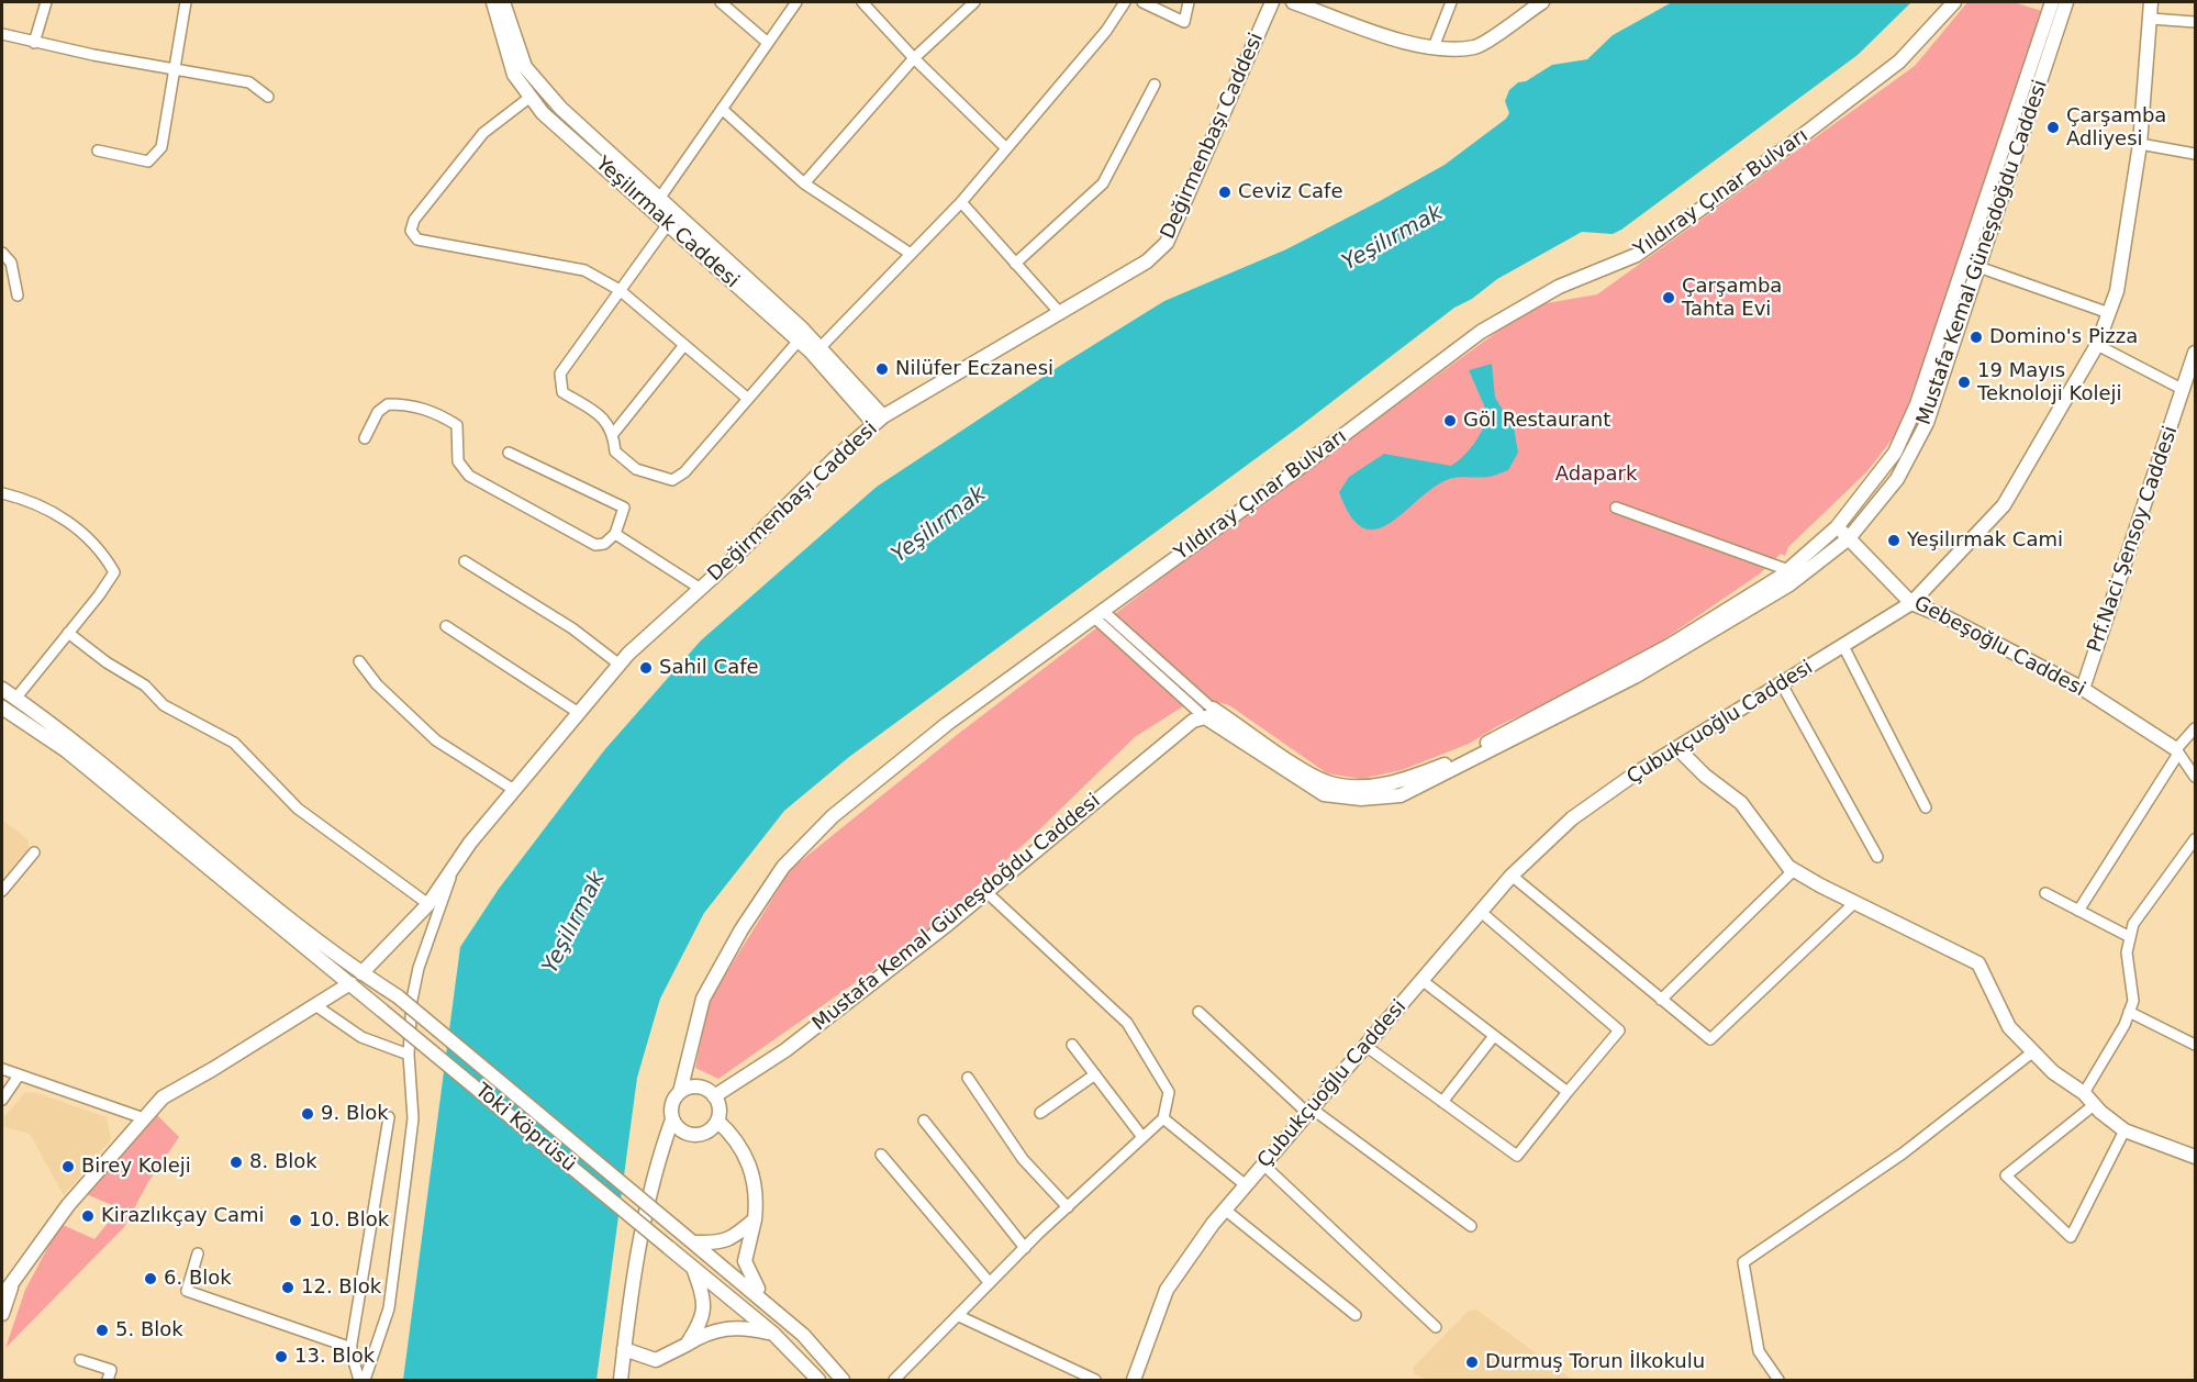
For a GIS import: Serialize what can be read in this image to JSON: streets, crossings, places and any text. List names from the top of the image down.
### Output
{
  "streets": {
    "main road": [
      "Değirmenbaşı Caddesi",
      "Yıldıray Çınar Bulvarı",
      "Yeşilırmak Caddesi",
      "Mustafa Kemal Güneşdoğdu Caddesi",
      "Prf.Naci Şensoy Caddesi",
      "Gebeşoğlu Caddesi",
      "Çubukçuoğlu Caddesi",
      "Toki Köprüsü"
    ]
  },
  "crossings": [
    ["Değirmenbaşı Caddesi", "Yeşilırmak Caddesi"],
    ["Yıldıray Çınar Bulvarı", "Mustafa Kemal Güneşdoğdu Caddesi"],
    ["Mustafa Kemal Güneşdoğdu Caddesi", "Gebeşoğlu Caddesi"],
    ["Prf.Naci Şensoy Caddesi", "Gebeşoğlu Caddesi"],
    ["Gebeşoğlu Caddesi", "Çubukçuoğlu Caddesi"]
  ],
  "water": ["Yeşilırmak"],
  "parks": ["Adapark"],
  "places": [
    "Çarşamba Adliyesi",
    "Ceviz Cafe",
    "Çarşamba Tahta Evi",
    "Domino's Pizza",
    "Nilüfer Eczanesi",
    "19 Mayıs Teknoloji Koleji",
    "Göl Restaurant",
    "Yeşilırmak Cami",
    "Sahil Cafe",
    "9. Blok",
    "8. Blok",
    "Birey Koleji",
    "Kirazlıkçay Cami",
    "10. Blok",
    "6. Blok",
    "12. Blok",
    "5. Blok",
    "13. Blok",
    "Durmuş Torun İlkokulu"
  ]
}
